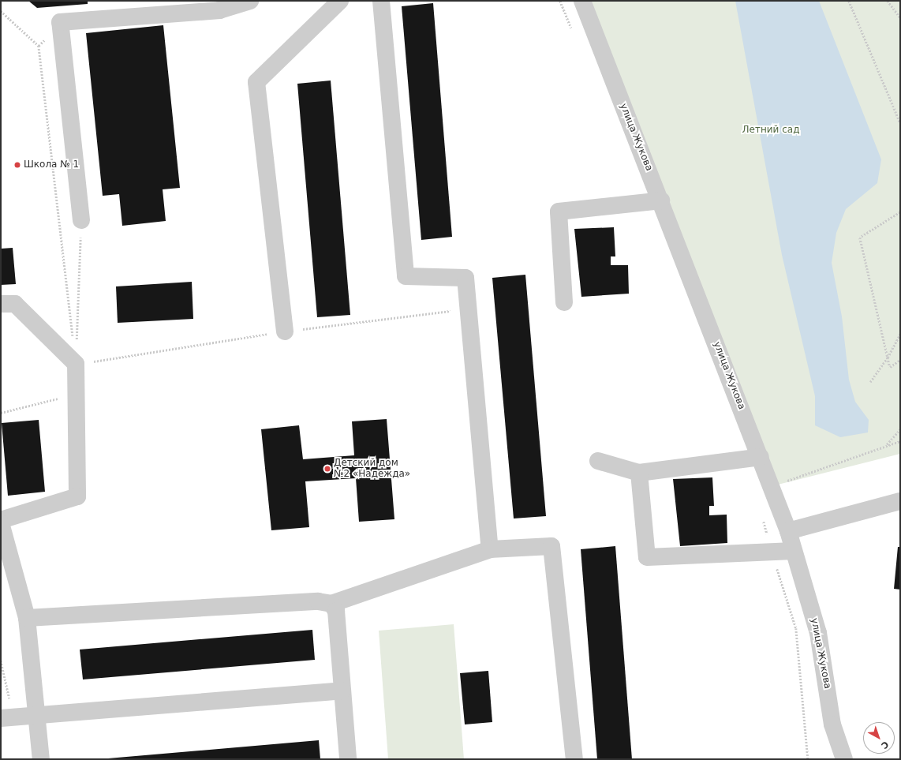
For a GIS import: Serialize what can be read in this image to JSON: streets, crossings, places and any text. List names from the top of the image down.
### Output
{
  "streets": {
    "street": ["улица Жукова"]
  },
  "parks": ["Летний сад"],
  "places": ["Школа № 1", "Детский дом №2 «Надежда»"],
  "north": "bottom right"
}
